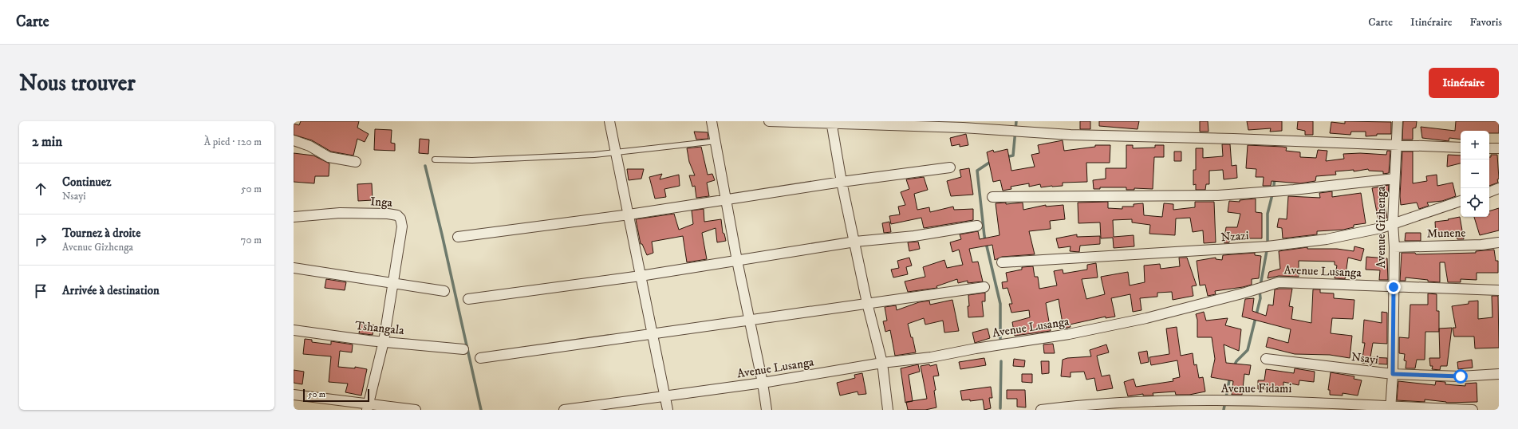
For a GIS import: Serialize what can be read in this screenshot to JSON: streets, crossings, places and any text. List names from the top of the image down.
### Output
{
  "streets": {
    "street": [
      "Inga",
      "Avenue Gizhenga",
      "Munene",
      "Nzazi",
      "Avenue Lusanga",
      "Tshangala",
      "Nsayi",
      "Avenue Fidami"
    ]
  },
  "crossings": [
    ["Avenue Gizhenga", "Munene"],
    ["Avenue Gizhenga", "Nzazi"],
    ["Avenue Gizhenga", "Avenue Lusanga"],
    ["Avenue Gizhenga", "Nsayi"],
    ["Avenue Gizhenga", "Avenue Fidami"]
  ],
  "scale_bar": "50 m",
  "page": {
    "header": "Carte",
    "nav": ["Carte", "Itinéraire", "Favoris"],
    "buttons": "Itinéraire",
    "title": "Nous trouver",
    "heading": ["2 min", "À pied · 120 m"],
    "map_buttons": ["+", "−"],
    "list": [
      ["Continuez", "Nsayi", "50 m"],
      ["Tournez à droite", "Avenue Gizhenga", "70 m"],
      "Arrivée à destination"
    ],
    "scale": "50 m"
  }
}
